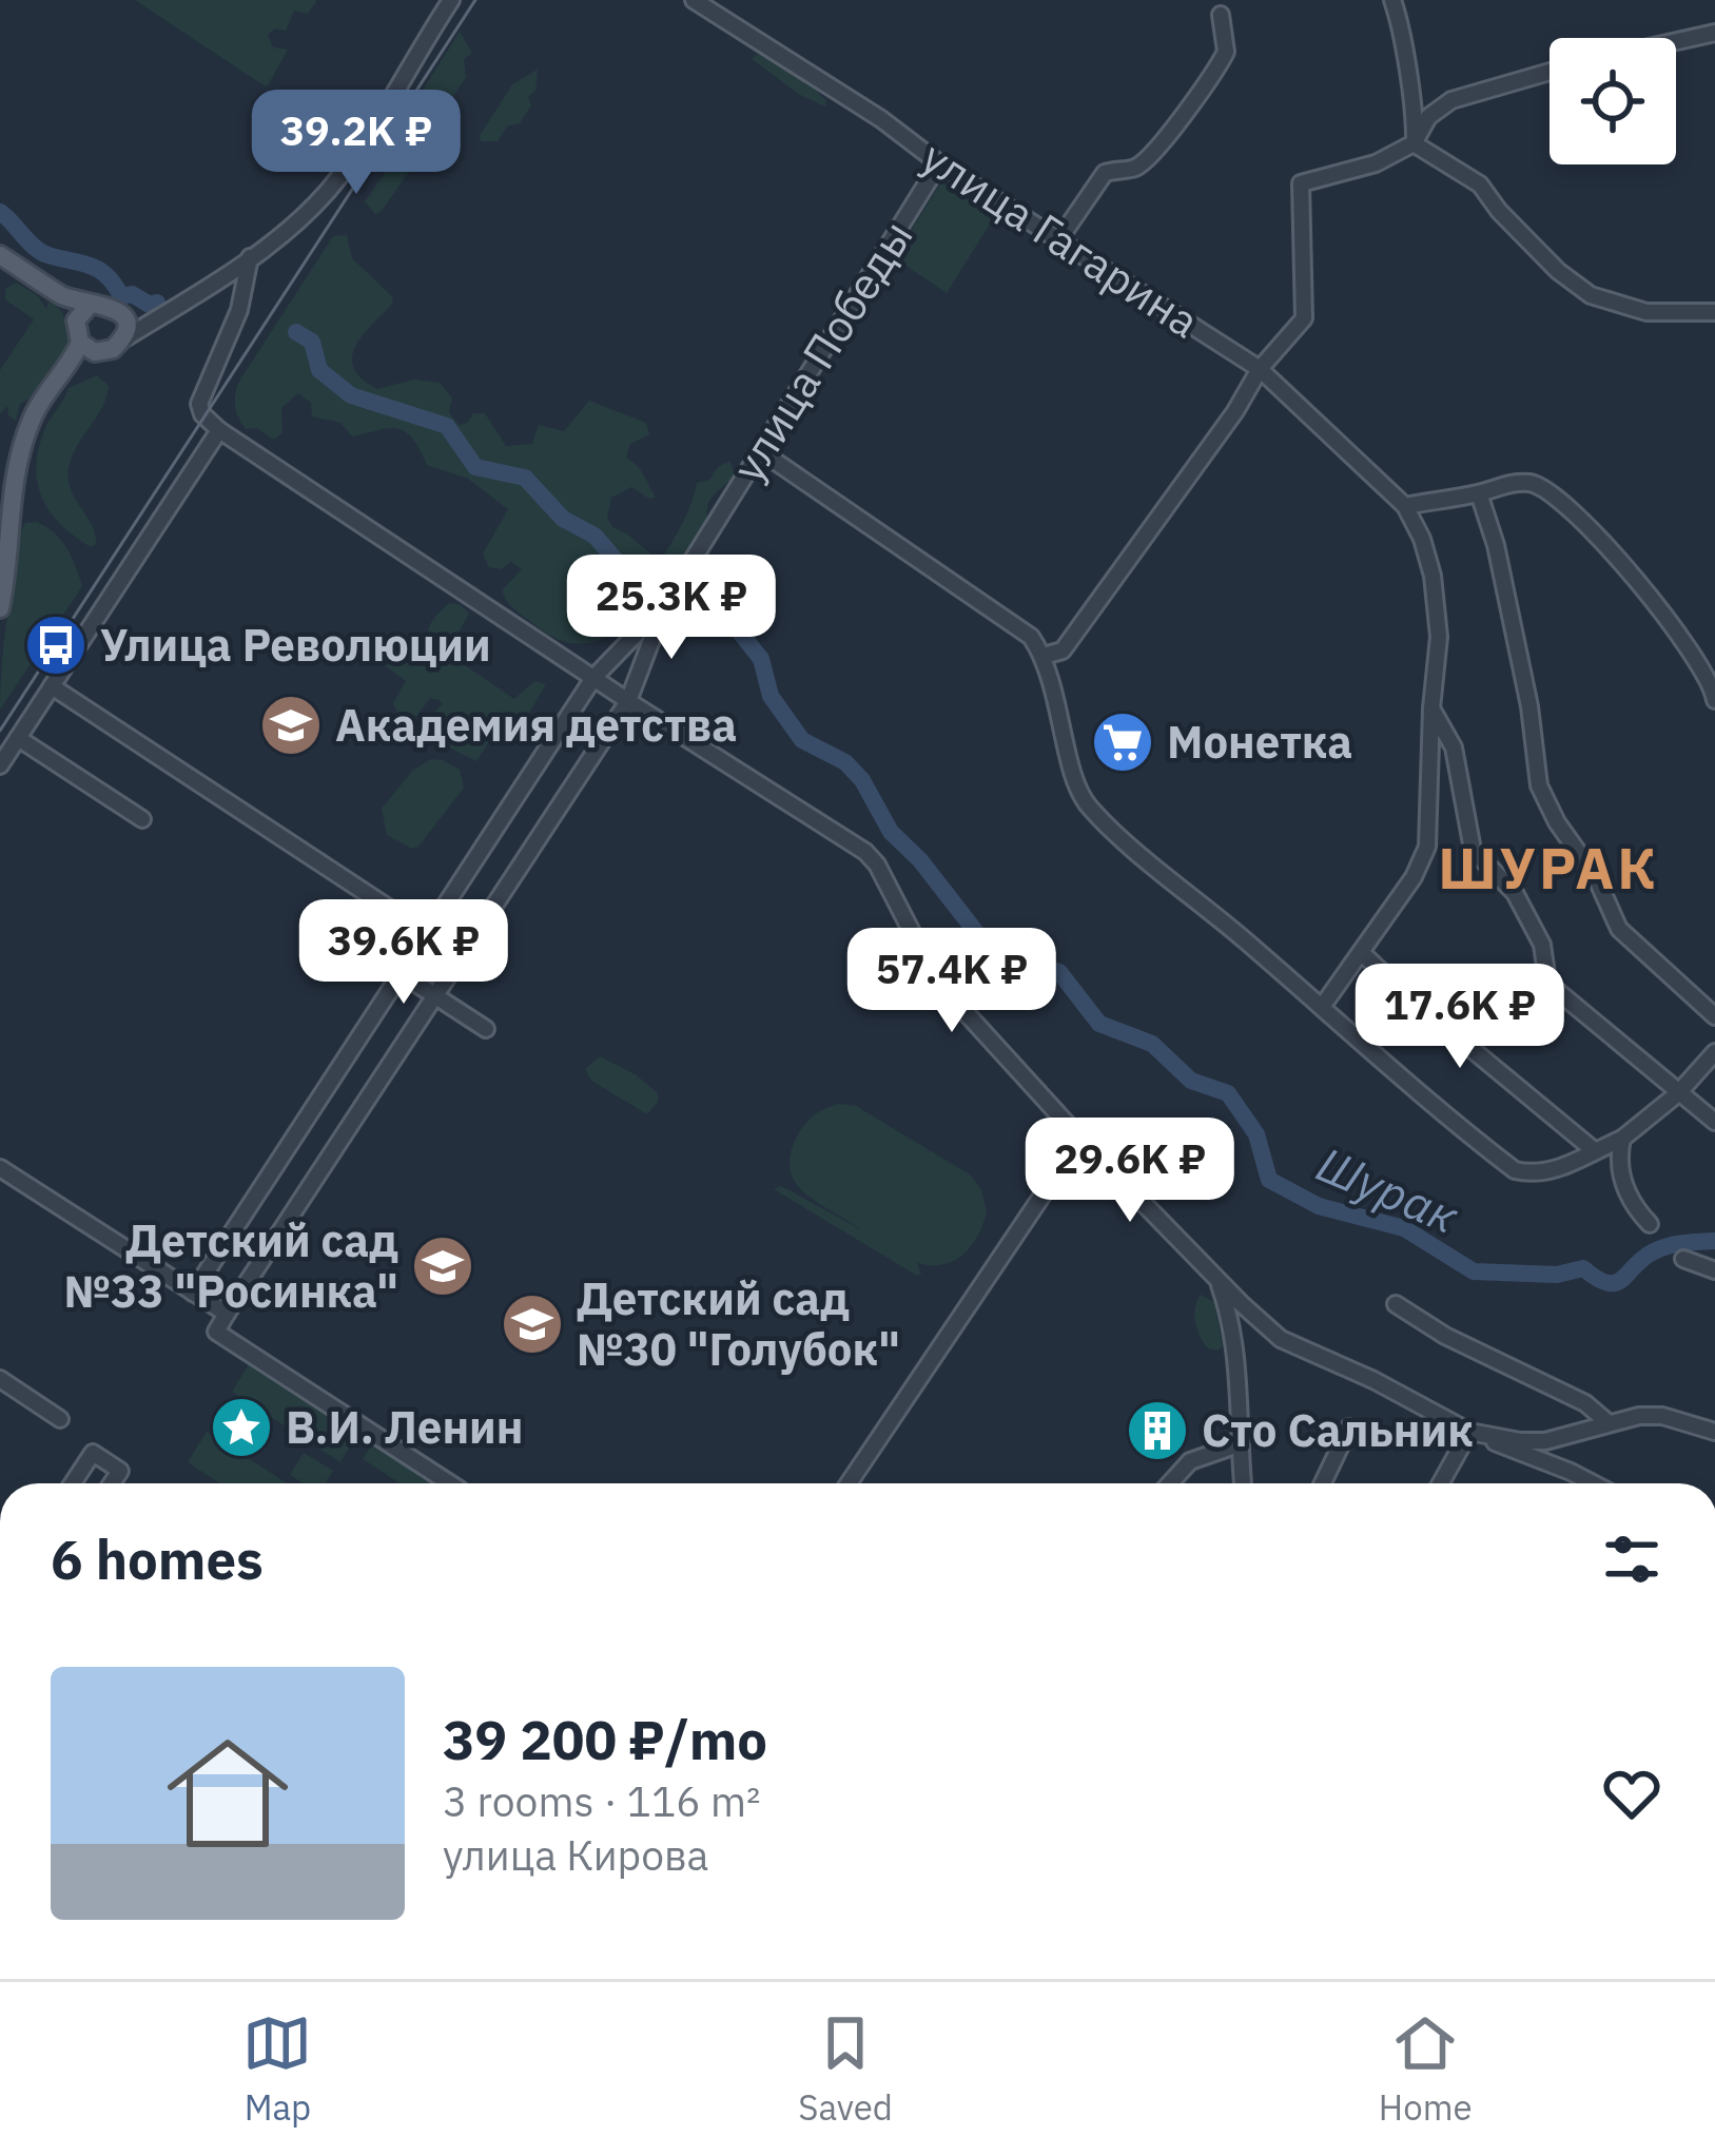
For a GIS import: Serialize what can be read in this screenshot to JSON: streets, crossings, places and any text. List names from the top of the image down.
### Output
{
  "streets": {
    "street": ["улица Гагарина", "улица Победы"]
  },
  "crossings": [
    ["улица Гагарина", "улица Победы"]
  ],
  "districts": ["ШУРАК"],
  "water": ["Шурак"],
  "places": {
    "bus stop": ["Улица Революции"],
    "school or university": ["Академия детства", "Детский сад №33 \"Росинка\"", "Детский сад №30 \"Голубок\""],
    "supermarket": ["Монетка"],
    "place": ["В.И. Ленин"],
    "building": ["Сто Сальник"]
  },
  "page": {
    "price": [
      "39.2K ₽",
      "25.3K ₽",
      "39.6K ₽",
      "57.4K ₽",
      "17.6K ₽",
      "29.6K ₽"
    ],
    "heading": "6 homes",
    "list": [
      {
        "name": "39 200 ₽/mo",
        "note": "3 rooms · 116 m² · улица Кирова"
      }
    ],
    "tabs": ["Map", "Saved", "Home"]
  }
}
